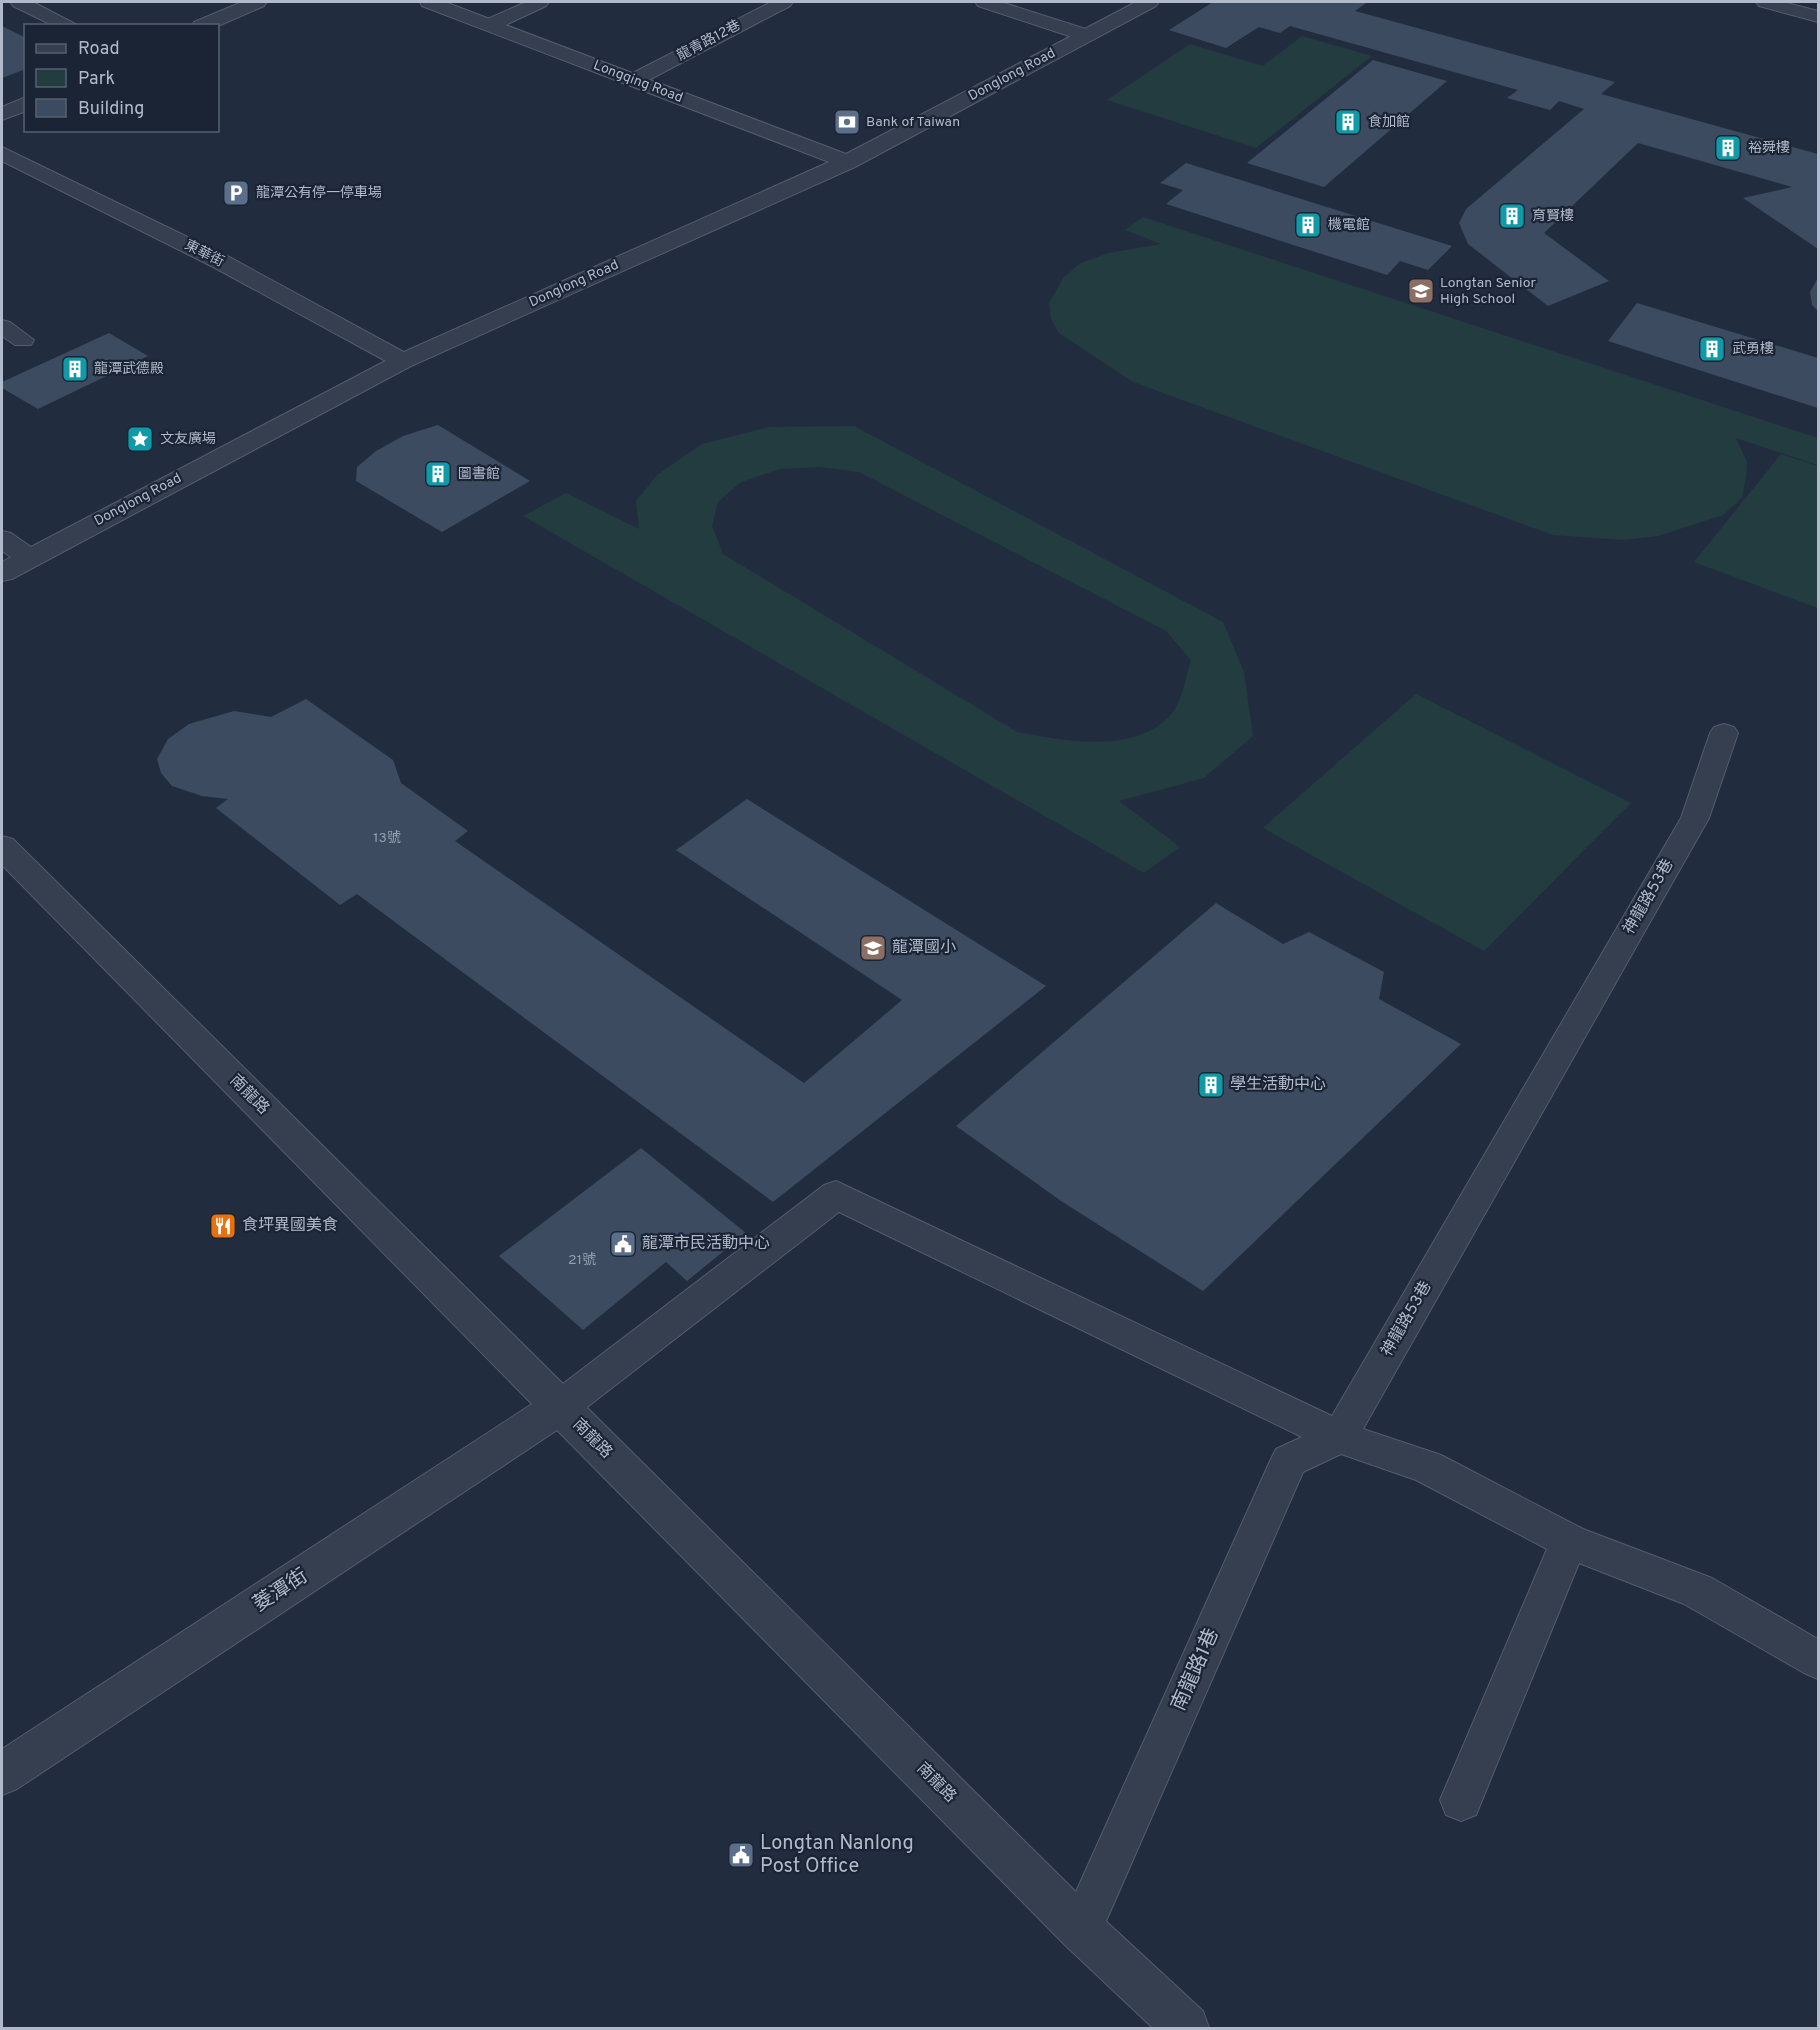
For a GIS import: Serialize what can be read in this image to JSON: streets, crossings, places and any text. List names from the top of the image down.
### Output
{
  "streets": {
    "street": [
      "Donglong Road",
      "Longqing Road",
      "南龍路",
      "菱潭街"
    ],
    "lane": [
      "龍青路12巷",
      "東華街",
      "神龍路53巷",
      "南龍路1巷"
    ]
  },
  "crossings": [
    ["龍青路12巷", "Longqing Road"],
    ["Donglong Road", "Longqing Road"],
    ["Donglong Road", "東華街"],
    ["神龍路53巷", "南龍路1巷"],
    ["南龍路", "菱潭街"],
    ["南龍路", "南龍路1巷"]
  ],
  "places": {
    "bank": ["Bank of Taiwan"],
    "building": [
      "食加館",
      "裕舜樓",
      "育賢樓",
      "機電館",
      "武勇樓",
      "龍潭武德殿",
      "圖書館",
      "學生活動中心"
    ],
    "parking": ["龍潭公有停一停車場"],
    "school or university": ["Longtan Senior High School", "龍潭國小"],
    "place": ["文友廣場"],
    "restaurant": ["食坪異國美食"],
    "public building": ["龍潭市民活動中心", "Longtan Nanlong Post Office"]
  },
  "house_numbers": ["13號", "21號"],
  "legend": ["Road", "Park", "Building"]
}
